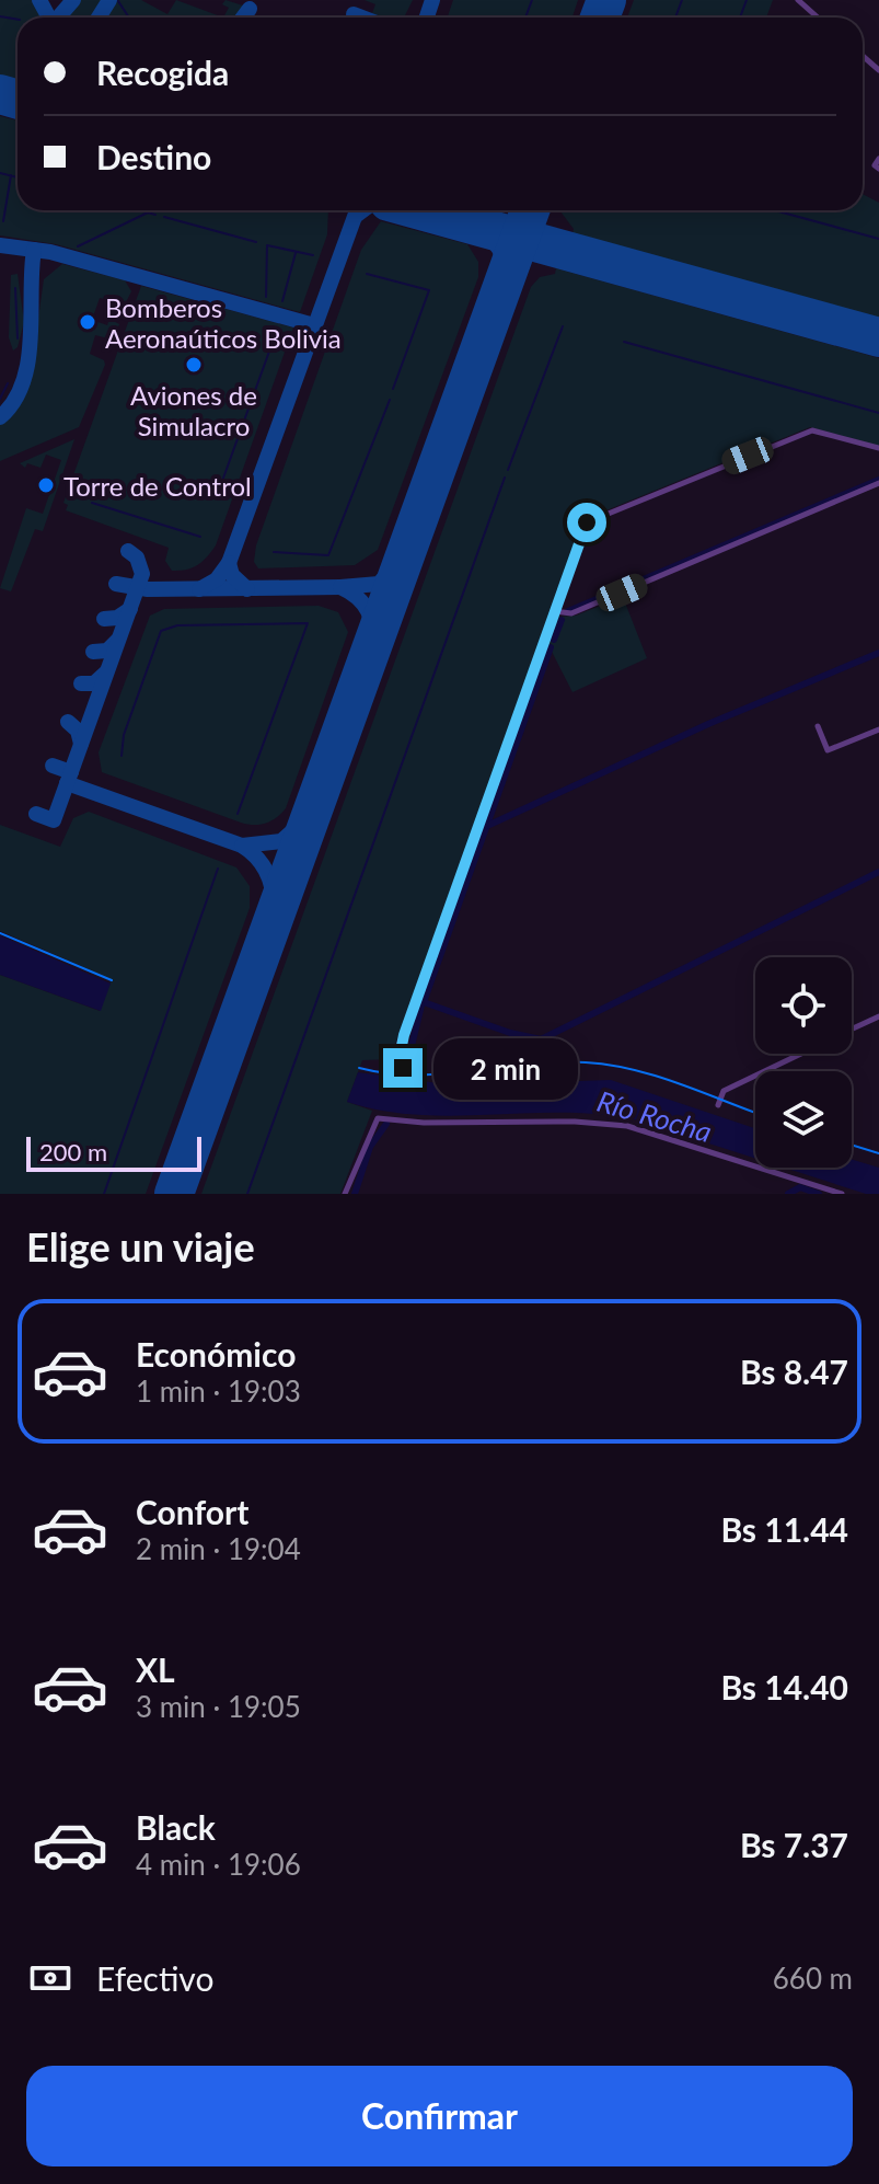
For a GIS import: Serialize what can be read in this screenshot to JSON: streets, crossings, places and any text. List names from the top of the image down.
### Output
{
  "water": ["Río Rocha"],
  "places": ["Bomberos Aeronaúticos Bolivia", "Aviones de Simulacro", "Torre de Control"],
  "scale_bar": "200 m",
  "page": {
    "banner": ["Recogida", "Destino"],
    "bubble": "2 min",
    "scale": "200 m",
    "heading": "Elige un viaje",
    "list": [
      {
        "name": "Económico",
        "note": "1 min · 19:03",
        "value": "Bs 8.47"
      },
      {
        "name": "Confort",
        "note": "2 min · 19:04",
        "value": "Bs 11.44"
      },
      {
        "name": "XL",
        "note": "3 min · 19:05",
        "value": "Bs 14.40"
      },
      {
        "name": "Black",
        "note": "4 min · 19:06",
        "value": "Bs 7.37"
      }
    ],
    "pay": ["Efectivo", "660 m"],
    "buttons": "Confirmar"
  }
}
